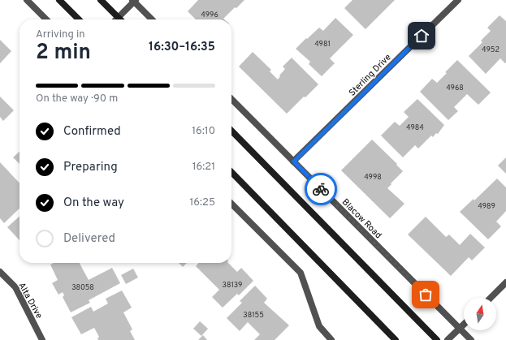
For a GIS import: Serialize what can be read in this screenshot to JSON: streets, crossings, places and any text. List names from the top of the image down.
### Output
{
  "streets": {
    "street": ["Sterling Drive", "Blacow Road", "Alta Drive"]
  },
  "crossings": [
    ["Sterling Drive", "Blacow Road"]
  ],
  "house_numbers": [
    "4996",
    "4981",
    "4952",
    "4968",
    "4984",
    "4998",
    "4989",
    "38139",
    "38058",
    "38155"
  ],
  "north": "top",
  "page": {
    "heading": ["2 min", "Arriving in", "16:30–16:35"],
    "bar": "On the way · 90 m",
    "list": [
      ["Confirmed", "16:10"],
      ["Preparing", "16:21"],
      ["On the way", "16:25"],
      "Delivered"
    ]
  }
}
